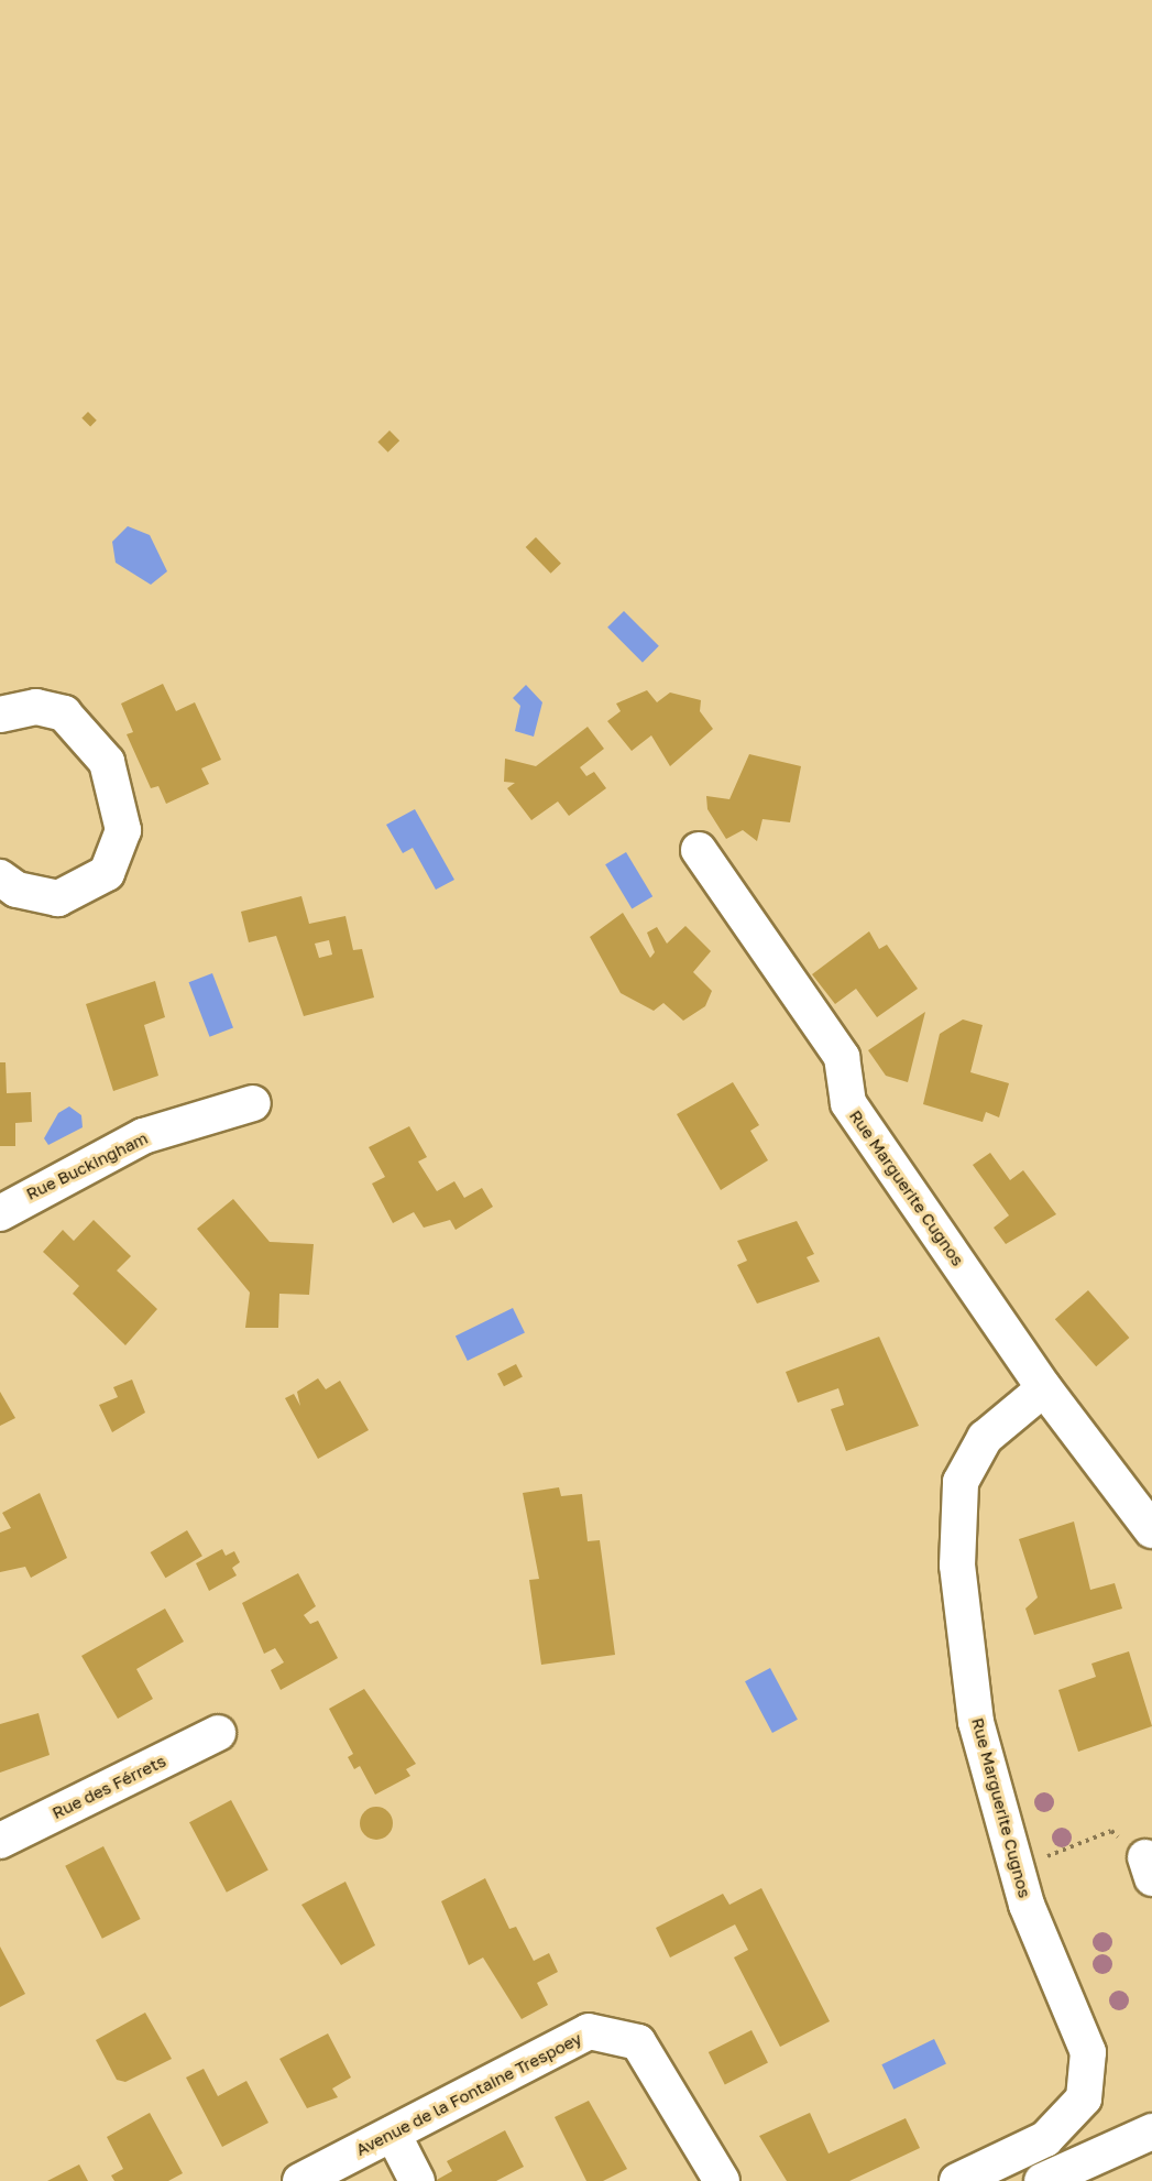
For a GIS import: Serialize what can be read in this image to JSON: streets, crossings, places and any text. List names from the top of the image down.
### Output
{
  "streets": {
    "street": [
      "Rue Buckingham",
      "Rue Marguerite Cugnos",
      "Rue des Férrets",
      "Avenue de la Fontaine Trespoey"
    ]
  }
}
